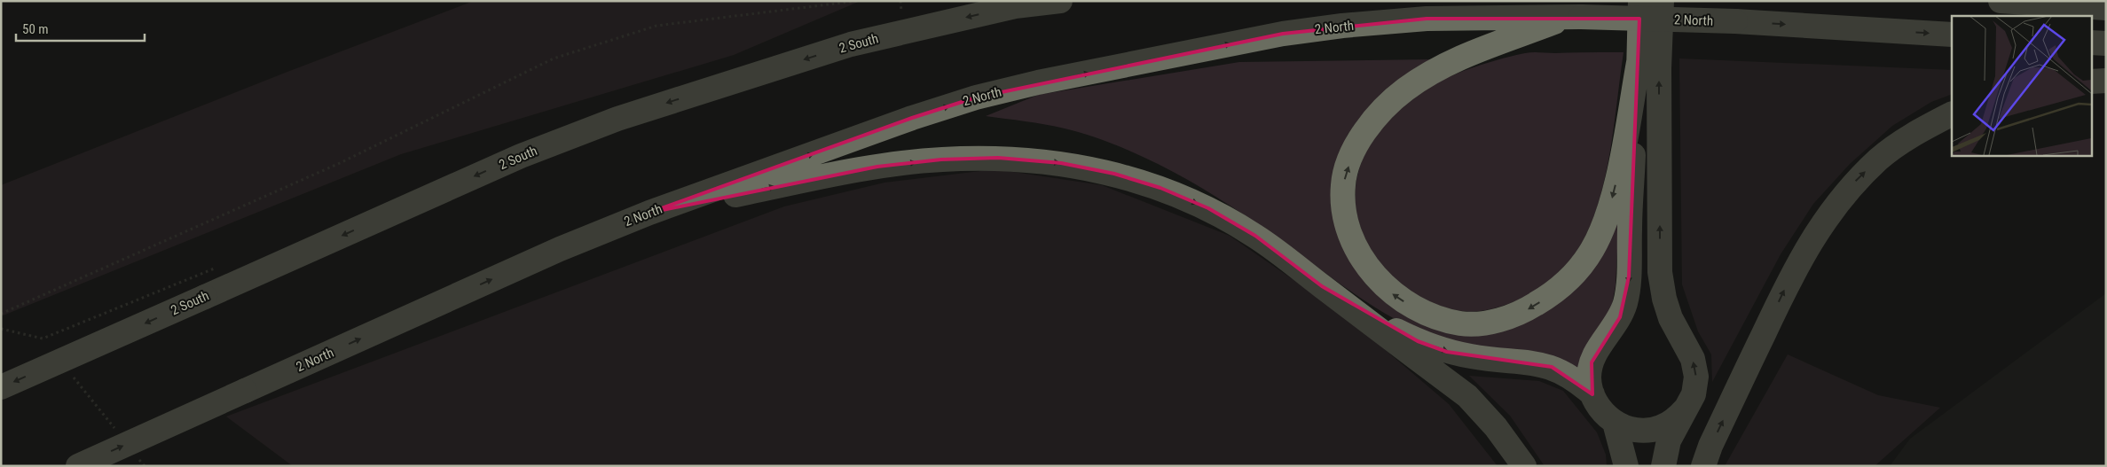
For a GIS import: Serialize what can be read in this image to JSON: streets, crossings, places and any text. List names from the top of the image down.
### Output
{
  "streets": {
    "highway": ["2 North", "2 South"]
  },
  "one_way": ["2 South"],
  "scale_bar": "50 m"
}
